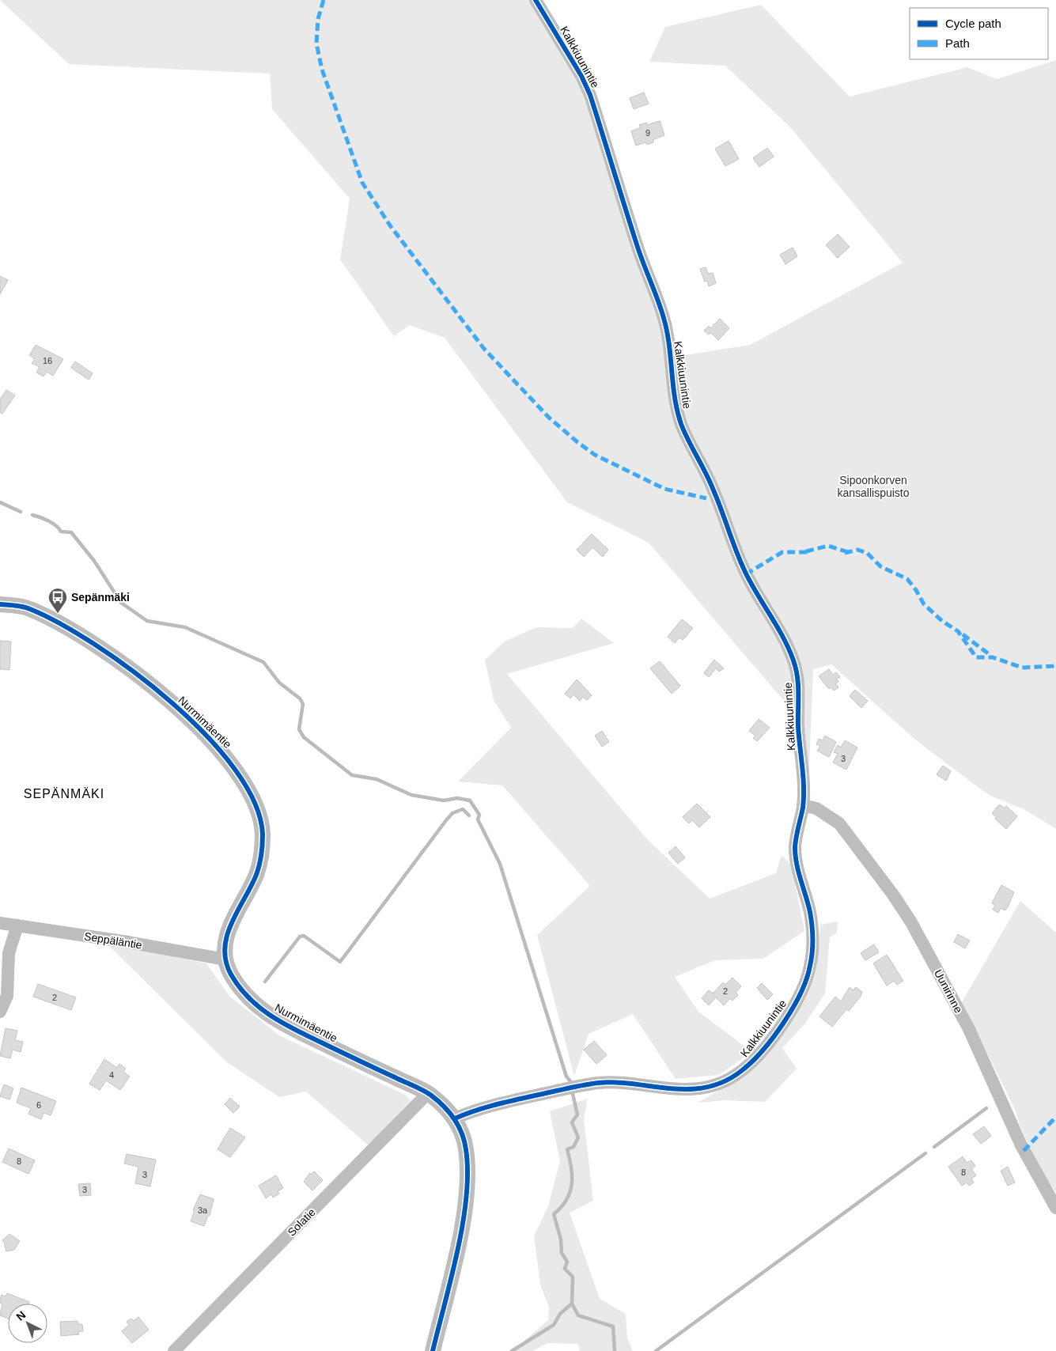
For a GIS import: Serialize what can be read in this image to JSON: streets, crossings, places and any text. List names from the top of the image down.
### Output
{
  "streets": {
    "street": [
      "Kalkkiuunintie",
      "Nurmimäentie",
      "Seppäläntie",
      "Uunirinne",
      "Solatie"
    ]
  },
  "crossings": [
    ["Kalkkiuunintie", "Nurmimäentie"],
    ["Kalkkiuunintie", "Uunirinne"],
    ["Nurmimäentie", "Seppäläntie"],
    ["Nurmimäentie", "Solatie"]
  ],
  "districts": ["SEPÄNMÄKI"],
  "parks": ["Sipoonkorven kansallispuisto"],
  "places": {
    "bus stop": ["Sepänmäki"]
  },
  "house_numbers": [
    "9",
    "16",
    "3",
    "2",
    "2",
    "4",
    "6",
    "8",
    "8",
    "3",
    "3",
    "3a"
  ],
  "legend": ["Cycle path", "Path"],
  "north": "top left"
}
